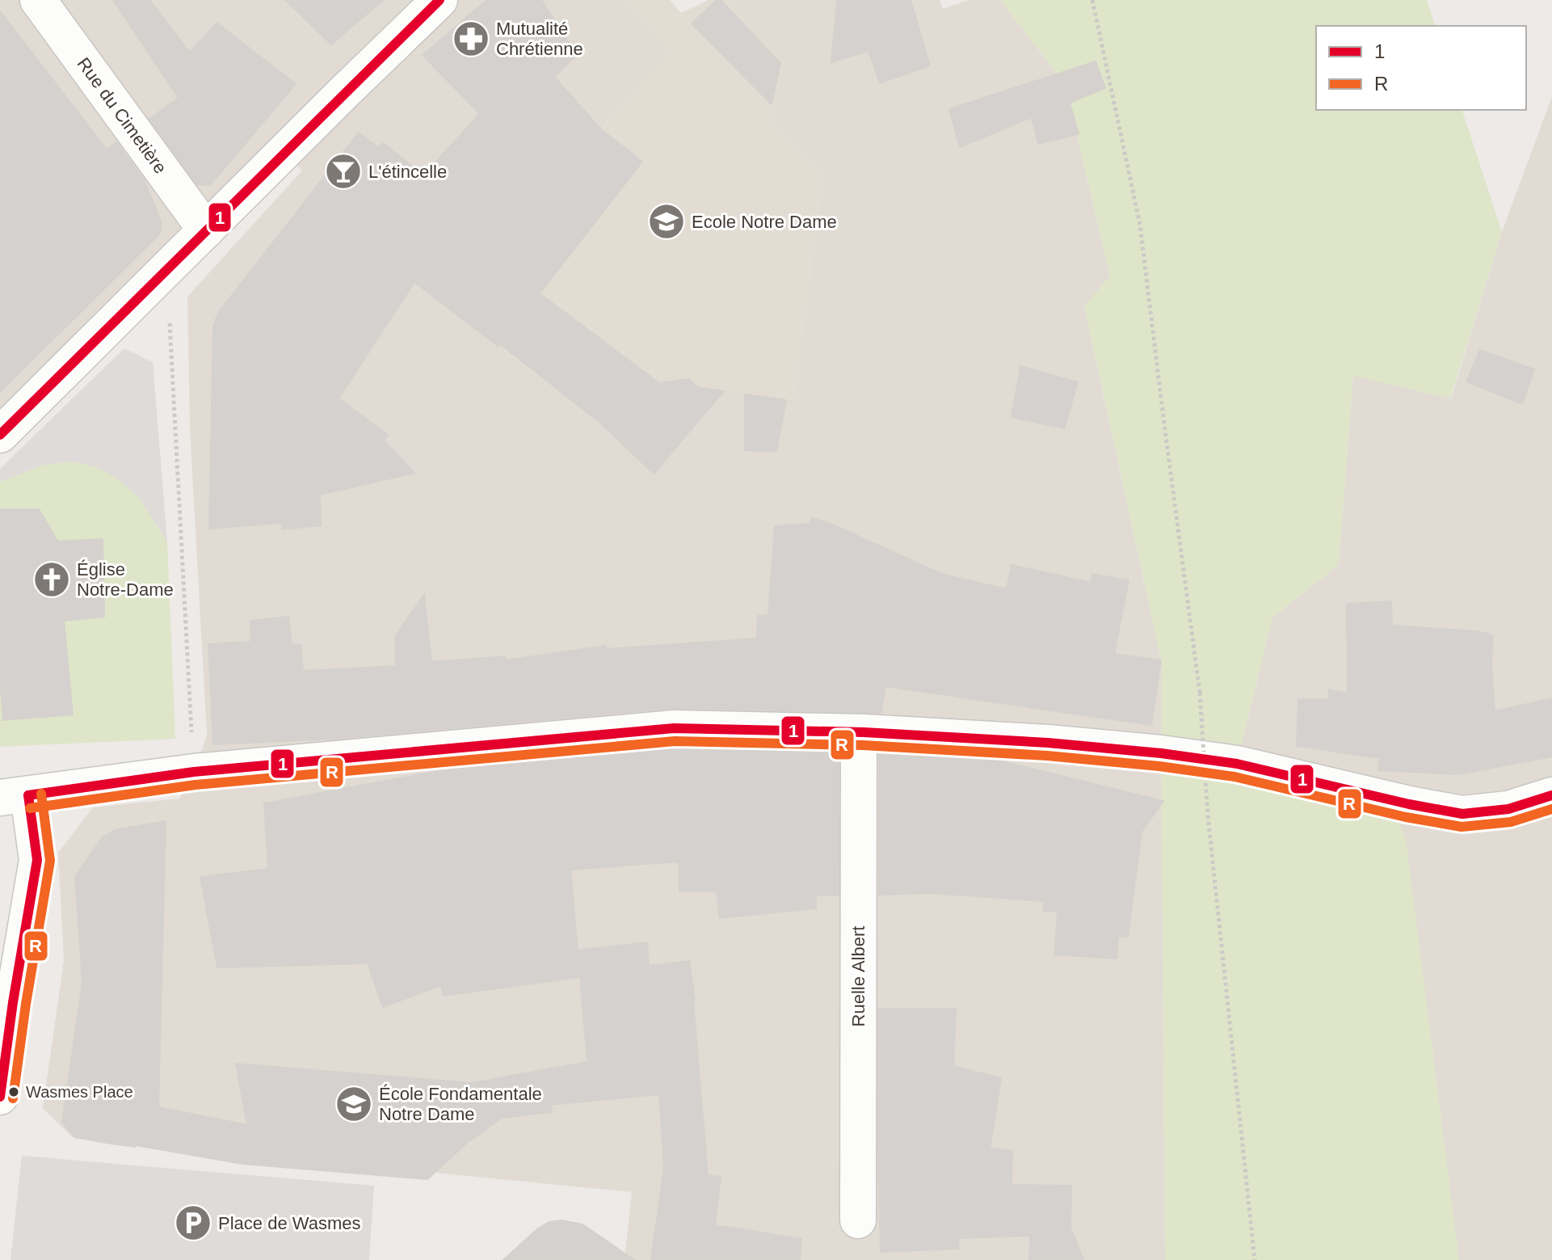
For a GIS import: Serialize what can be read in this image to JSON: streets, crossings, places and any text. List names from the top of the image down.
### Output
{
  "streets": {
    "street": ["Rue du Cimetière", "Ruelle Albert"]
  },
  "places": {
    "pharmacy": ["Mutualité Chrétienne"],
    "bar": ["L'étincelle"],
    "school or university": ["Ecole Notre Dame", "École Fondamentale Notre Dame"],
    "church": ["Église Notre-Dame"],
    "other": ["Wasmes Place"],
    "parking": ["Place de Wasmes"]
  },
  "lines": ["transit line 1", "transit line R"],
  "legend": ["1", "R"]
}
